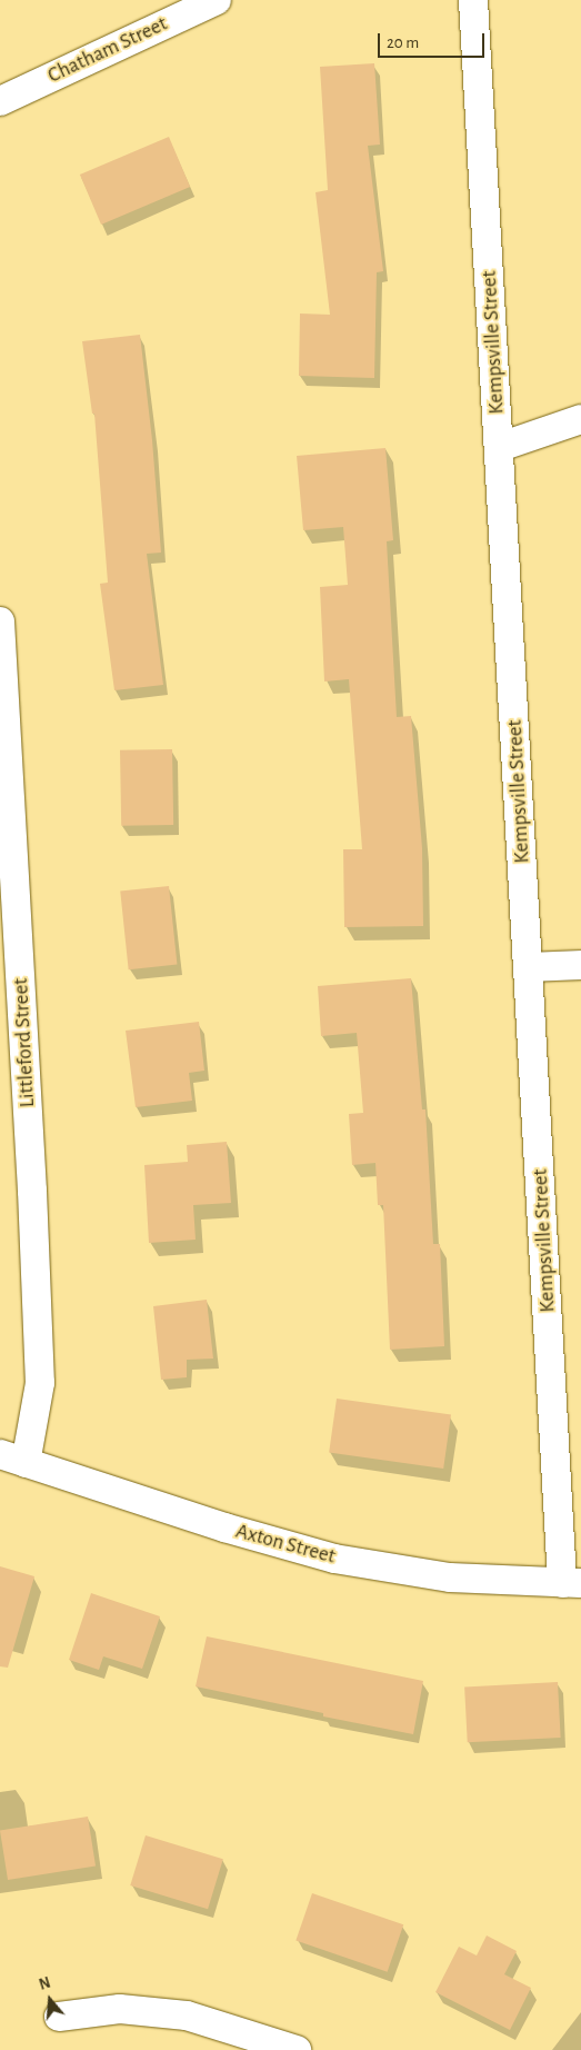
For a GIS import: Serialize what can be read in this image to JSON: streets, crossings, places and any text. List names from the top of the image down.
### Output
{
  "streets": {
    "street": [
      "Chatham Street",
      "Kempsville Street",
      "Littleford Street",
      "Axton Street"
    ]
  },
  "crossings": [
    ["Kempsville Street", "Axton Street"],
    ["Littleford Street", "Axton Street"]
  ],
  "scale_bar": "20 m",
  "north": "top"
}
